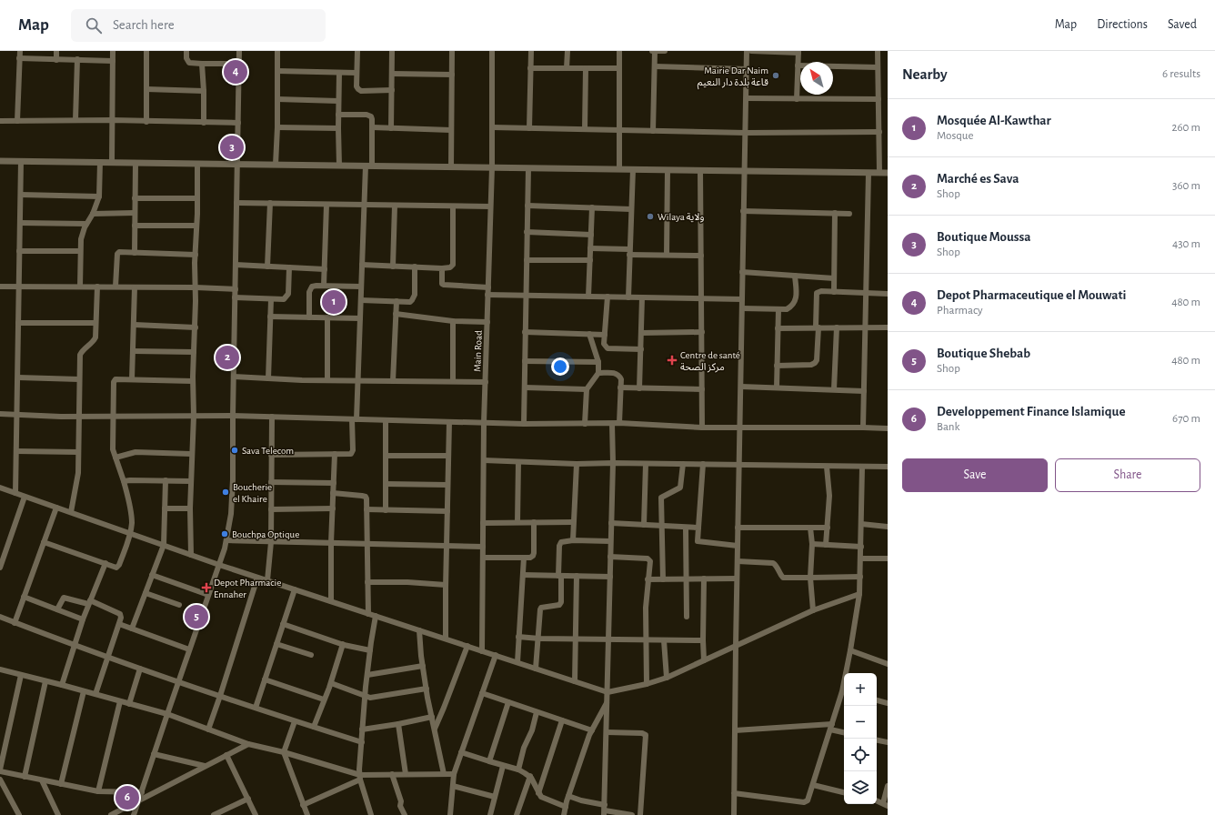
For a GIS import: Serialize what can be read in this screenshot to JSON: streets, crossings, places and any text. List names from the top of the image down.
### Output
{
  "streets": {
    "street": ["Main Road"]
  },
  "places": {
    "other": [
      "Mairie Dar Naim قاعة بلدة دار النعيم",
      "Wilaya ولاية",
      "Sava Telecom",
      "Boucherie el Khaire",
      "Bouchpa Optique"
    ],
    "health": ["Centre de santé مركز الصحة", "Depot Pharmacie Ennaher"]
  },
  "north": "top left",
  "page": {
    "header": "Map",
    "search": "Search here",
    "nav": ["Map", "Directions", "Saved"],
    "heading": ["Nearby", "6 results"],
    "pins": [
      "4",
      "3",
      "1",
      "2",
      "5",
      "6"
    ],
    "list": [
      {
        "mark": "1",
        "name": "Mosquée Al-Kawthar",
        "note": "Mosque",
        "value": "260 m"
      },
      {
        "mark": "2",
        "name": "Marché es Sava",
        "note": "Shop",
        "value": "360 m"
      },
      {
        "mark": "3",
        "name": "Boutique Moussa",
        "note": "Shop",
        "value": "430 m"
      },
      {
        "mark": "4",
        "name": "Depot Pharmaceutique el Mouwati",
        "note": "Pharmacy",
        "value": "480 m"
      },
      {
        "mark": "5",
        "name": "Boutique Shebab",
        "note": "Shop",
        "value": "480 m"
      },
      {
        "mark": "6",
        "name": "Developpement Finance Islamique",
        "note": "Bank",
        "value": "670 m"
      }
    ],
    "buttons": ["Save", "Share"],
    "map_buttons": ["+", "−"]
  }
}
